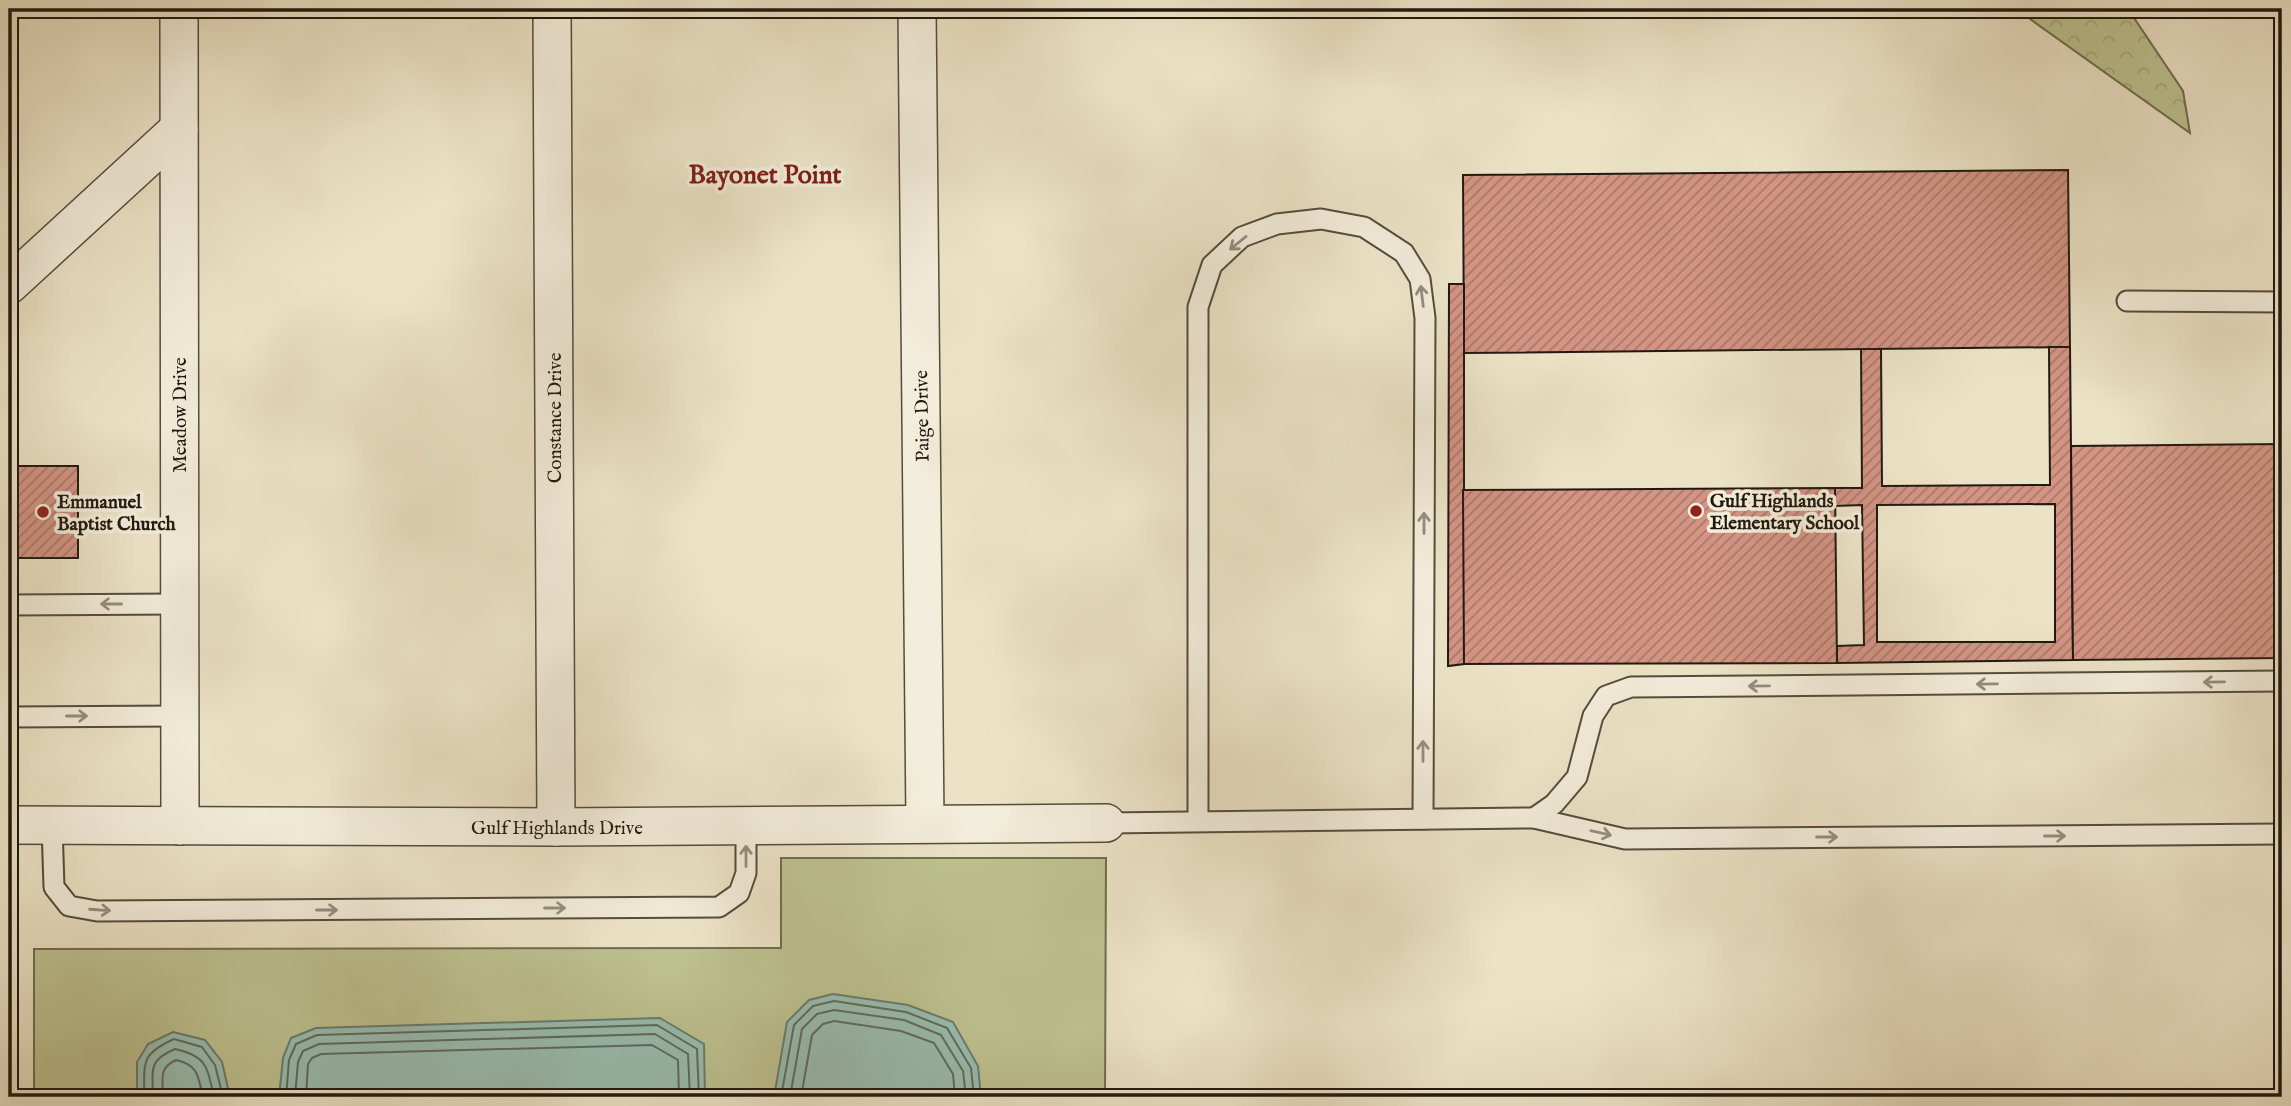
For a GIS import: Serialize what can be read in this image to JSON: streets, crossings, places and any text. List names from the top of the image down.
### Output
{
  "streets": {
    "street": [
      "Meadow Drive",
      "Paige Drive",
      "Constance Drive",
      "Gulf Highlands Drive"
    ]
  },
  "crossings": [
    ["Meadow Drive", "Gulf Highlands Drive"],
    ["Paige Drive", "Gulf Highlands Drive"],
    ["Constance Drive", "Gulf Highlands Drive"]
  ],
  "districts": ["Bayonet Point"],
  "places": ["Gulf Highlands Elementary School", "Emmanuel Baptist Church"]
}
